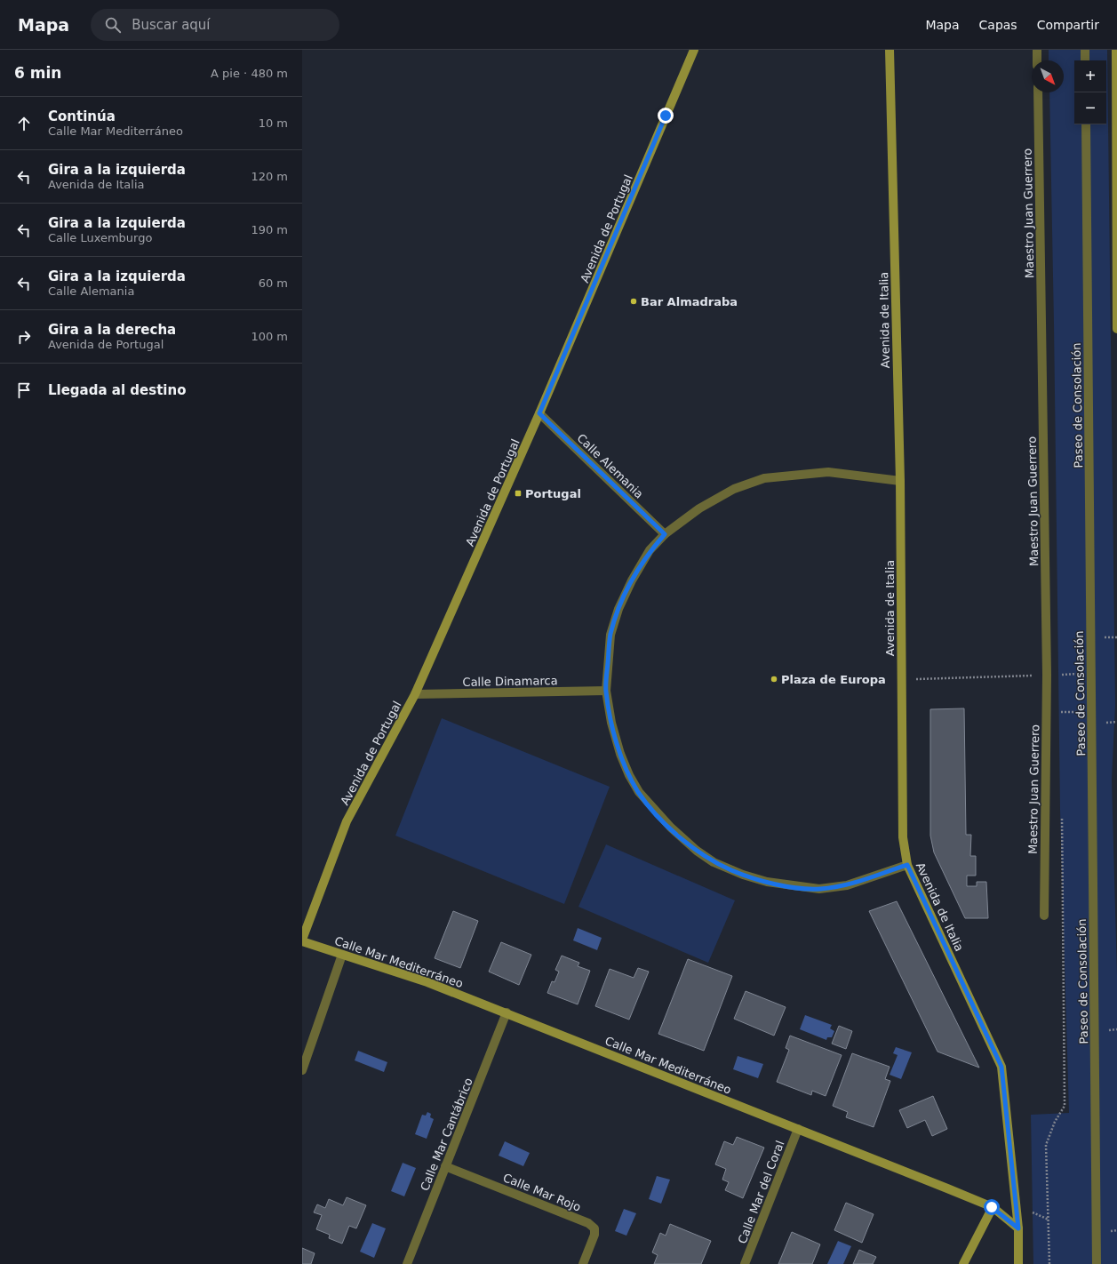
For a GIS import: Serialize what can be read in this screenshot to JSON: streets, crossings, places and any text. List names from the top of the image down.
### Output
{
  "streets": {
    "street": [
      "Maestro Juan Guerrero",
      "Avenida de Portugal",
      "Avenida de Italia",
      "Paseo de Consolación",
      "Calle Alemania",
      "Calle Dinamarca",
      "Calle Mar Mediterráneo",
      "Calle Mar Cantábrico",
      "Calle Mar Rojo",
      "Calle Mar del Coral"
    ]
  },
  "crossings": [
    ["Avenida de Portugal", "Calle Alemania"],
    ["Avenida de Portugal", "Calle Dinamarca"],
    ["Avenida de Portugal", "Calle Mar Mediterráneo"],
    ["Avenida de Italia", "Calle Mar Mediterráneo"],
    ["Calle Mar Mediterráneo", "Calle Mar Cantábrico"],
    ["Calle Mar Mediterráneo", "Calle Mar del Coral"],
    ["Calle Mar Cantábrico", "Calle Mar Rojo"]
  ],
  "places": {
    "other": ["Bar Almadraba", "Plaza de Europa"],
    "transit": ["Portugal"]
  },
  "north": "bottom right",
  "page": {
    "header": "Mapa",
    "search": "Buscar aquí",
    "nav": ["Mapa", "Capas", "Compartir"],
    "heading": ["6 min", "A pie · 480 m"],
    "map_buttons": ["+", "−"],
    "list": [
      ["Continúa", "Calle Mar Mediterráneo", "10 m"],
      ["Gira a la izquierda", "Avenida de Italia", "120 m"],
      ["Gira a la izquierda", "Calle Luxemburgo", "190 m"],
      ["Gira a la izquierda", "Calle Alemania", "60 m"],
      ["Gira a la derecha", "Avenida de Portugal", "100 m"],
      "Llegada al destino"
    ]
  }
}
